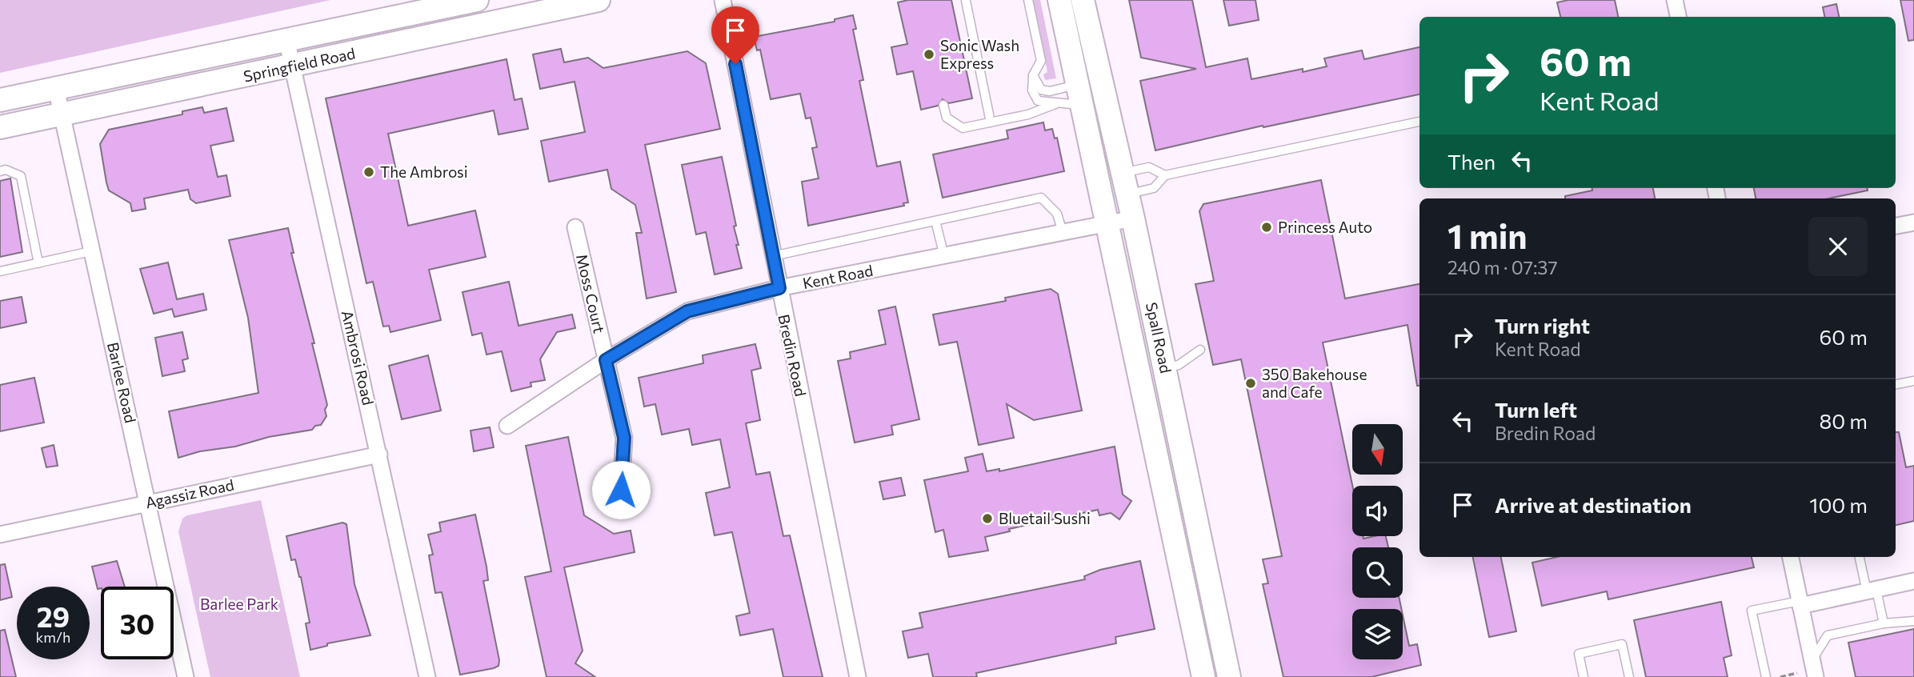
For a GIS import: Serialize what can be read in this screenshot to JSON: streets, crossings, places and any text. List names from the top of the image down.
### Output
{
  "streets": {
    "main road": ["Springfield Road", "Spall Road"],
    "street": [
      "Kent Road",
      "Moss Court",
      "Bredin Road",
      "Ambrosi Road",
      "Barlee Road",
      "Agassiz Road"
    ]
  },
  "crossings": [
    ["Springfield Road", "Ambrosi Road"],
    ["Springfield Road", "Barlee Road"],
    ["Kent Road", "Moss Court"],
    ["Kent Road", "Spall Road"],
    ["Kent Road", "Bredin Road"],
    ["Ambrosi Road", "Agassiz Road"],
    ["Barlee Road", "Agassiz Road"]
  ],
  "parks": ["Barlee Park"],
  "places": [
    "Sonic Wash Express",
    "The Ambrosi",
    "Princess Auto",
    "350 Bakehouse and Cafe",
    "Bluetail Sushi"
  ],
  "north": "bottom",
  "page": {
    "turn": ["60 m", "Kent Road"],
    "then": "Then",
    "heading": ["1 min", "240 m · 07:37"],
    "list": [
      {
        "name": "Turn right",
        "note": "Kent Road",
        "value": "60 m"
      },
      {
        "name": "Turn left",
        "note": "Bredin Road",
        "value": "80 m"
      },
      {
        "name": "Arrive at destination",
        "value": "100 m"
      }
    ],
    "speed": "29 km/h",
    "limit": "30"
  }
}
